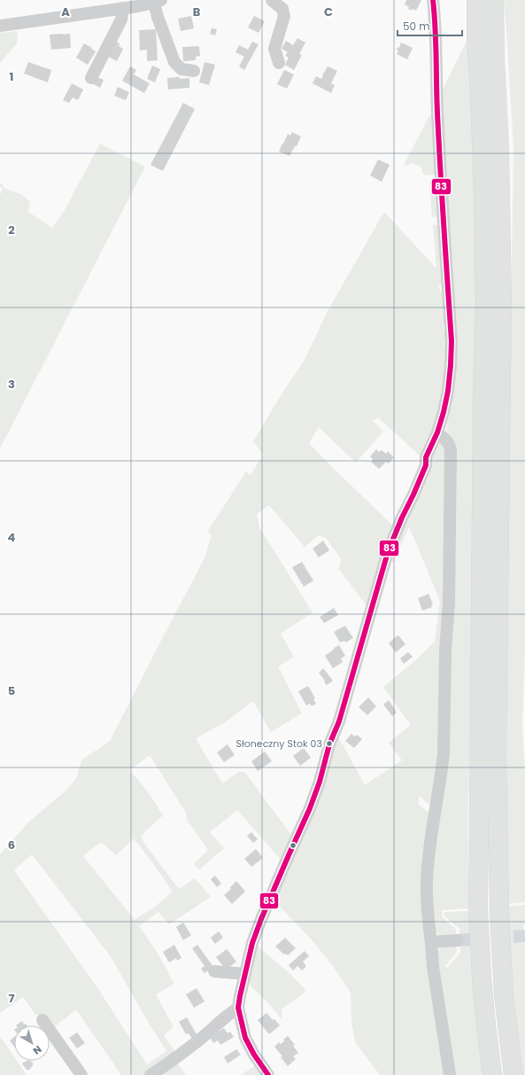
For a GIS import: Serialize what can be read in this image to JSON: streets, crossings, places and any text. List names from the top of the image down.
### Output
{
  "places": ["Słoneczny Stok 03"],
  "lines": ["transit line 83"],
  "scale_bar": "50 m",
  "north": "bottom right",
  "grid": {
    "columns": ["A", "B", "C"],
    "rows": [
      "1",
      "2",
      "3",
      "4",
      "5",
      "6",
      "7"
    ]
  }
}
